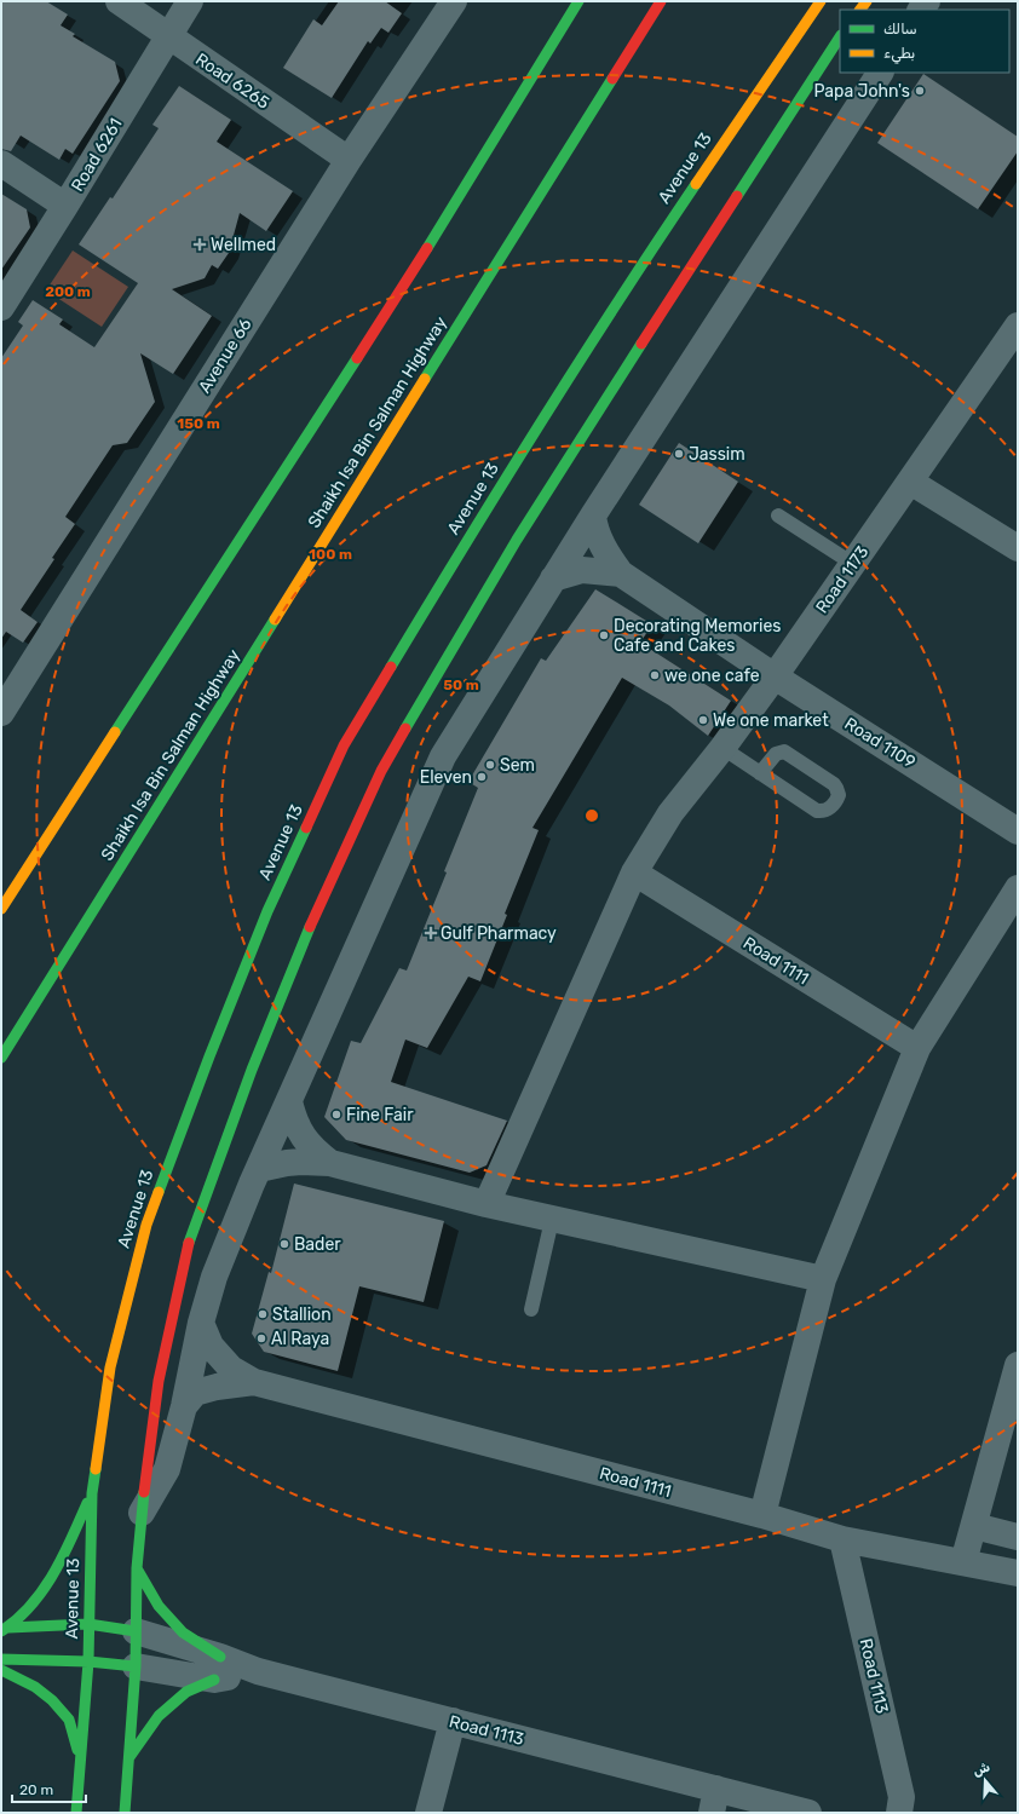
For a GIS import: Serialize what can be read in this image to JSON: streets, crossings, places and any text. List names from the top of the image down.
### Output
{
  "streets": {
    "main road": ["Avenue 13", "Shaikh Isa Bin Salman Highway"],
    "street": [
      "Road 6265",
      "Road 6261",
      "Avenue 66",
      "Road 1173",
      "Road 1109",
      "Road 1111",
      "Road 1113"
    ]
  },
  "crossings": [
    ["Road 6265", "Road 6261"],
    ["Road 6265", "Avenue 66"],
    ["Road 1173", "Road 1109"],
    ["Road 1173", "Road 1111"],
    ["Road 1111", "Road 1113"]
  ],
  "places": {
    "other": [
      "Papa John's",
      "Jassim",
      "Decorating Memories Cafe and Cakes",
      "we one cafe",
      "We one market",
      "Sem",
      "Eleven",
      "Fine Fair",
      "Bader",
      "Stallion",
      "Al Raya"
    ],
    "health": ["Wellmed", "Gulf Pharmacy"]
  },
  "legend": ["سالك", "بطيء"],
  "scale_bar": "20 m",
  "north": "top",
  "rings": [
    "200 m",
    "150 m",
    "100 m",
    "50 m"
  ]
}
